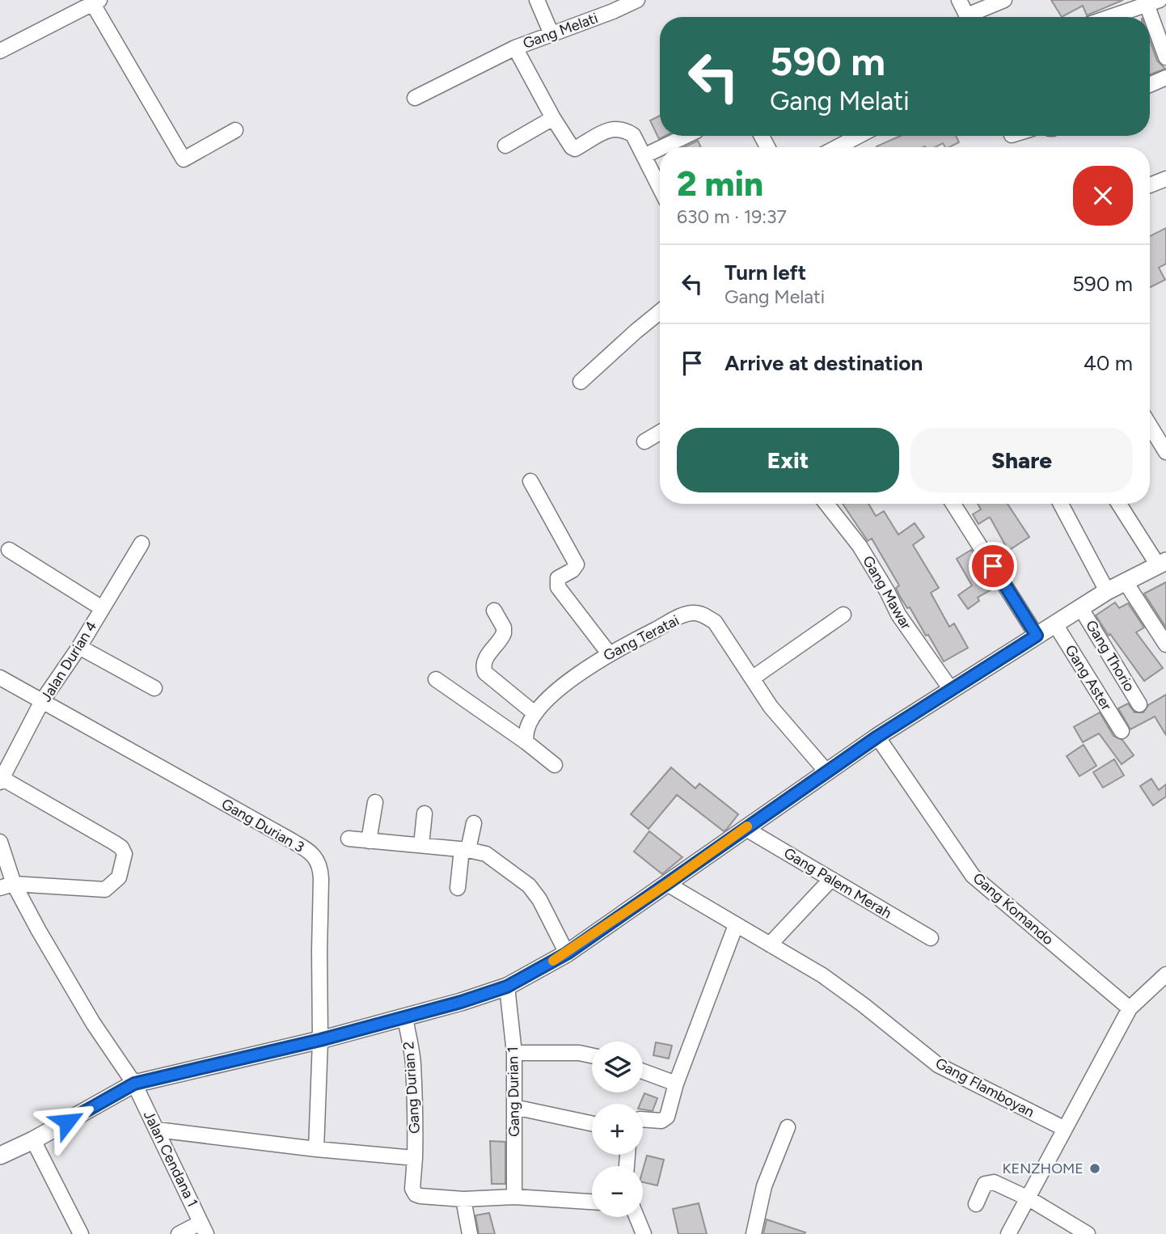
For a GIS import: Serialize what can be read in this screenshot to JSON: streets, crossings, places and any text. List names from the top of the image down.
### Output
{
  "streets": {
    "street": [
      "Gang Melati",
      "Gang Mawar",
      "Gang Teratai",
      "Gang Thorio",
      "Jalan Durian 4",
      "Gang Aster",
      "Gang Durian 3",
      "Gang Palem Merah",
      "Gang Komando",
      "Gang Durian 2",
      "Gang Flamboyan",
      "Gang Durian 1",
      "Jalan Cendana 1"
    ]
  },
  "crossings": [
    ["Jalan Durian 4", "Gang Durian 3"]
  ],
  "places": ["KENZHOME"],
  "page": {
    "turn": ["590 m", "Gang Melati"],
    "heading": ["2 min", "630 m · 19:37"],
    "list": [
      {
        "name": "Turn left",
        "note": "Gang Melati",
        "value": "590 m"
      },
      {
        "name": "Arrive at destination",
        "value": "40 m"
      }
    ],
    "buttons": ["Exit", "Share"],
    "map_buttons": ["+", "−"]
  }
}
